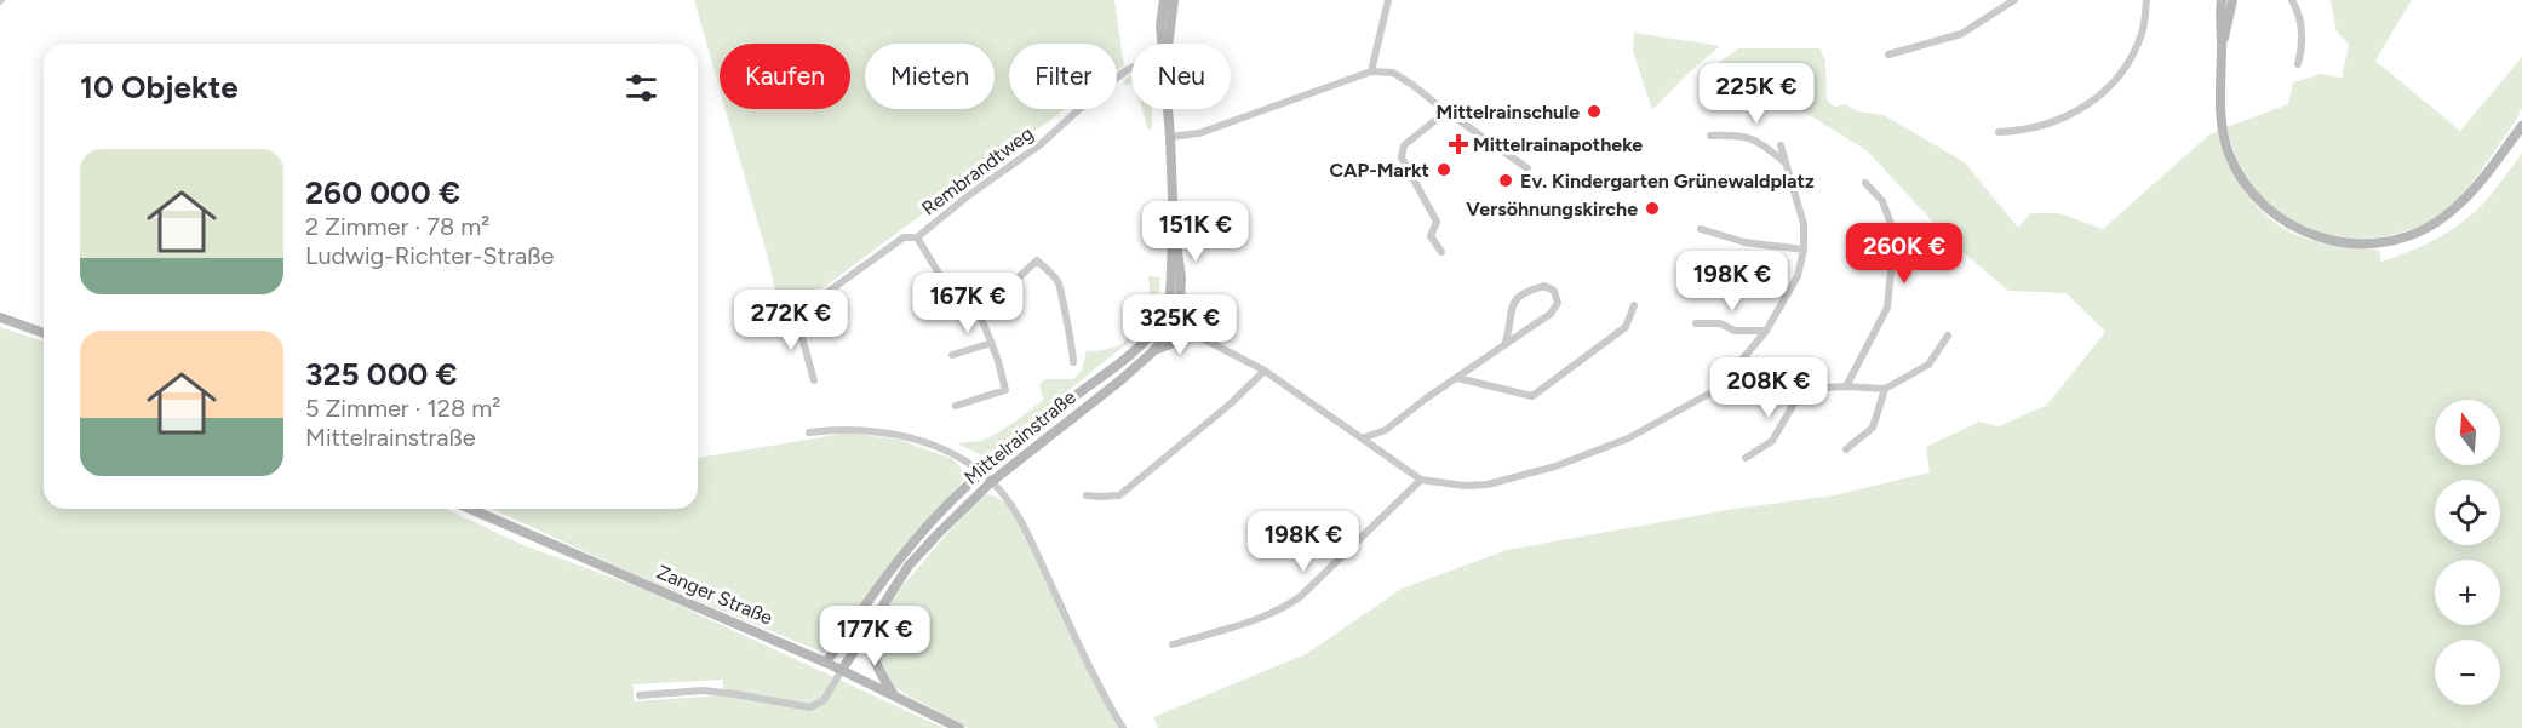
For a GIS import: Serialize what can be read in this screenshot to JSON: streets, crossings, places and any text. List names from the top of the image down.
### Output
{
  "streets": {
    "street": ["Rembrandtweg", "Mittelrainstraße", "Zanger Straße"]
  },
  "crossings": [
    ["Mittelrainstraße", "Zanger Straße"]
  ],
  "places": {
    "other": [
      "Mittelrainschule",
      "CAP-Markt",
      "Ev. Kindergarten Grünewaldplatz",
      "Versöhnungskirche"
    ],
    "health": ["Mittelrainapotheke"]
  },
  "north": "top",
  "page": {
    "chip": [
      "Kaufen",
      "Mieten",
      "Filter",
      "Neu"
    ],
    "heading": "10 Objekte",
    "price": [
      "225K €",
      "151K €",
      "260K €",
      "198K €",
      "167K €",
      "272K €",
      "325K €",
      "208K €",
      "198K €",
      "177K €"
    ],
    "list": [
      {
        "name": "260 000 €",
        "note": "2 Zimmer · 78 m² · Ludwig-Richter-Straße"
      },
      {
        "name": "325 000 €",
        "note": "5 Zimmer · 128 m² · Mittelrainstraße"
      }
    ],
    "map_buttons": ["+", "−"]
  }
}
